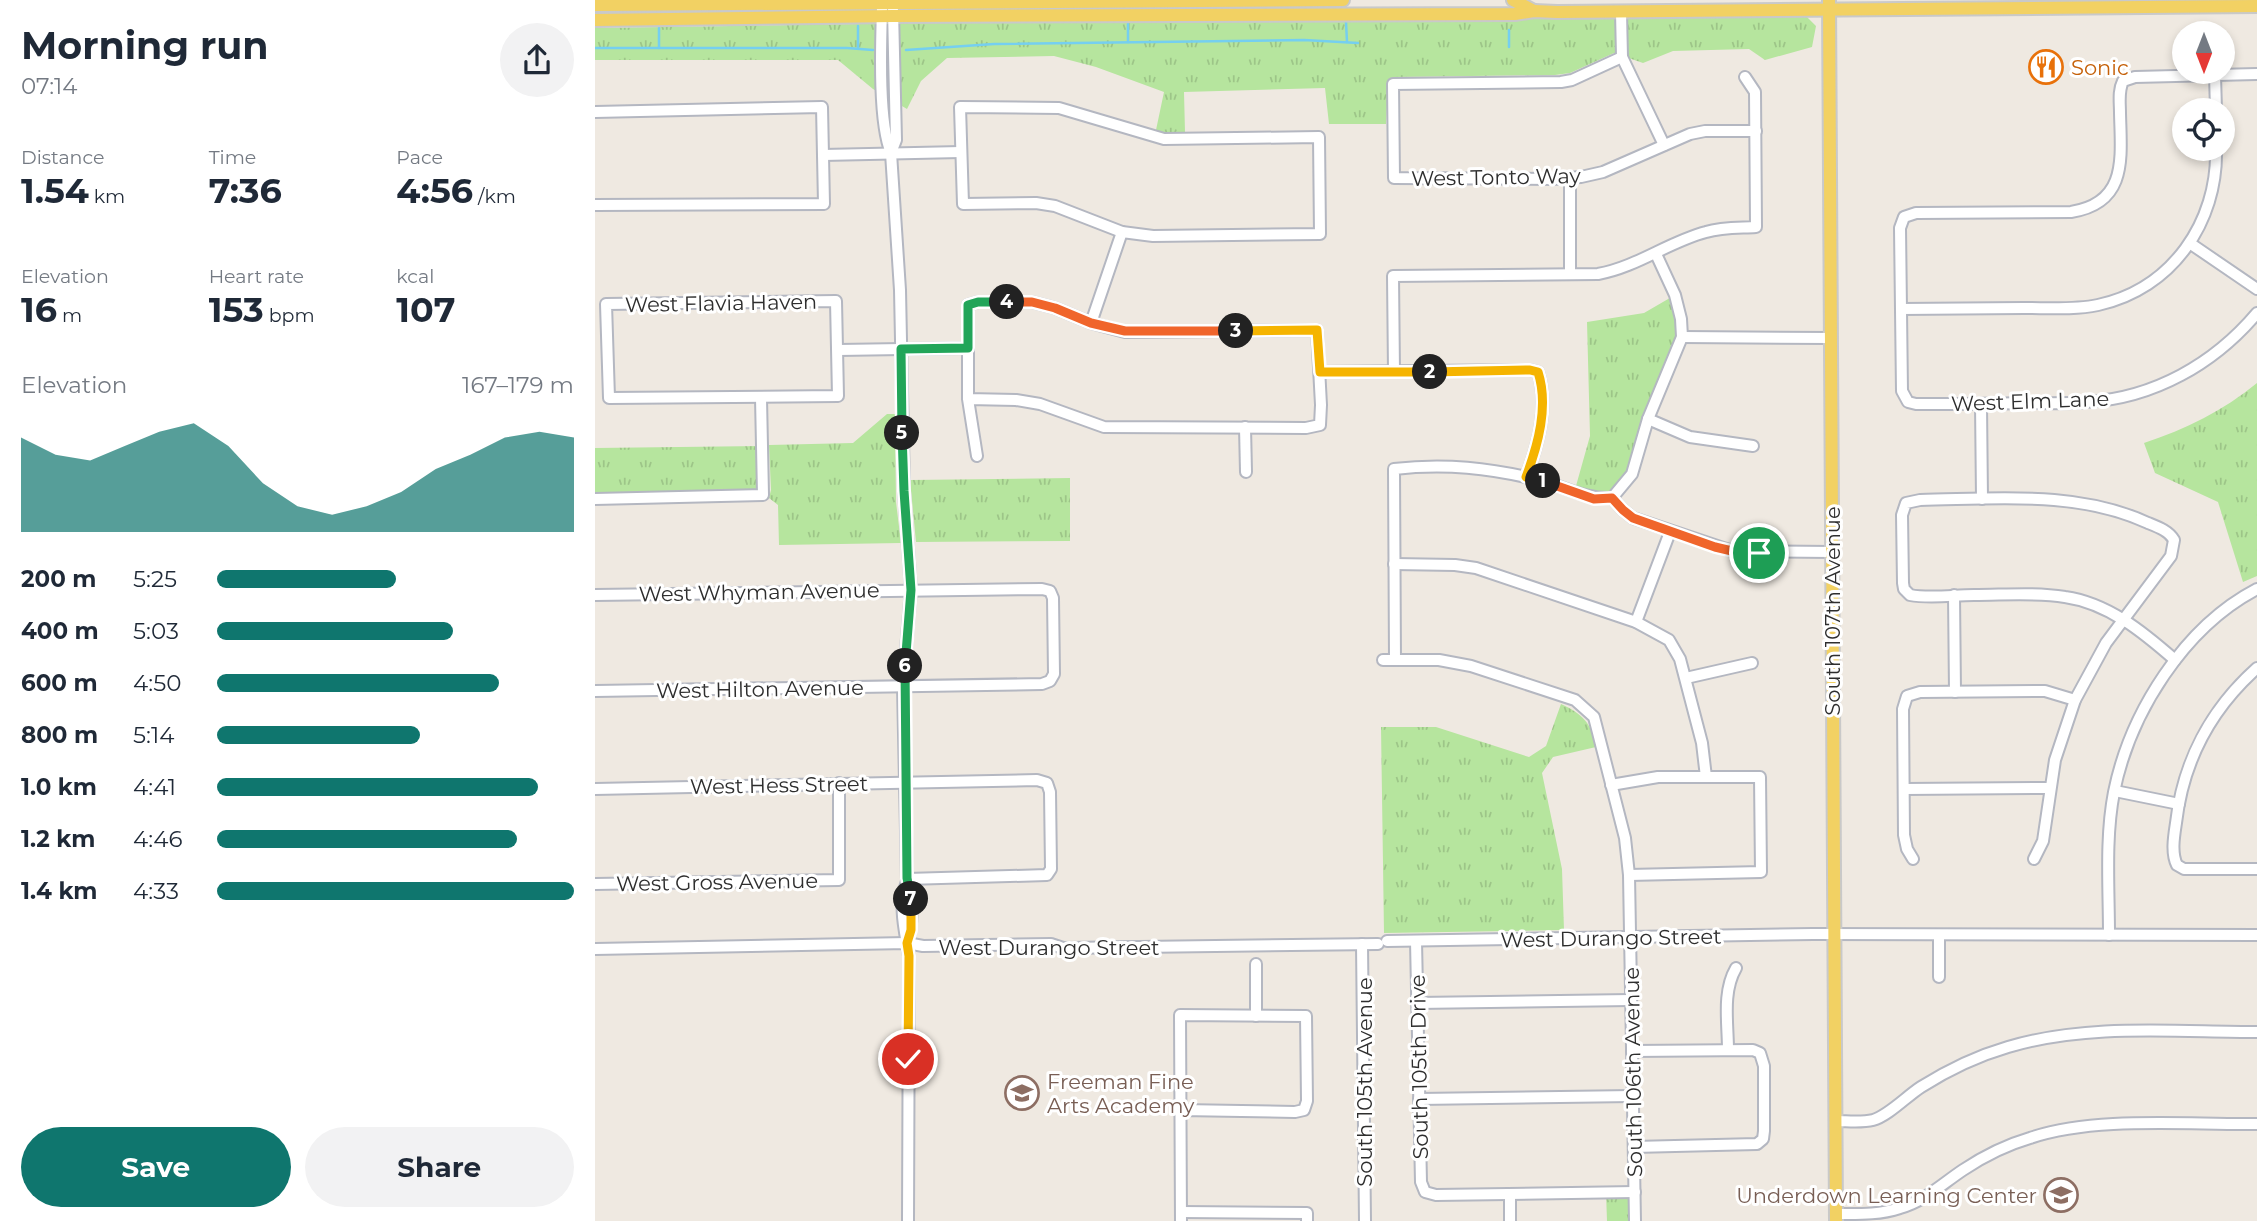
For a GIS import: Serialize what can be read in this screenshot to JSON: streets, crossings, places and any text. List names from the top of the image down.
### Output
{
  "streets": {
    "main road": ["South 107th Avenue"],
    "street": [
      "West Tonto Way",
      "West Flavia Haven",
      "West Elm Lane",
      "West Whyman Avenue",
      "West Hilton Avenue",
      "West Hess Street",
      "West Gross Avenue",
      "West Durango Street",
      "South 105th Drive",
      "South 106th Avenue",
      "South 105th Avenue"
    ]
  },
  "crossings": [
    ["West Whyman Avenue", "West Hilton Avenue"],
    ["South 107th Avenue", "West Durango Street"],
    ["West Hess Street", "West Gross Avenue"],
    ["West Durango Street", "South 105th Drive"],
    ["West Durango Street", "South 106th Avenue"],
    ["West Durango Street", "South 105th Avenue"]
  ],
  "places": {
    "restaurant": ["Sonic"],
    "school or university": ["Freeman Fine Arts Academy", "Underdown Learning Center"]
  },
  "north": "bottom",
  "page": {
    "heading": ["Morning run", "07:14"],
    "stats": [
      ["Distance", "1.54 km"],
      ["Time", "7:36"],
      ["Pace", "4:56 /km"],
      ["Elevation", "16 m"],
      ["Heart rate", "153 bpm"],
      ["kcal", "107"]
    ],
    "pins": [
      "4",
      "3",
      "2",
      "5",
      "1",
      "6",
      "7"
    ],
    "chart": ["Elevation", "167–179 m"],
    "list": [
      {
        "name": "200 m",
        "note": "5:25"
      },
      {
        "name": "400 m",
        "note": "5:03"
      },
      {
        "name": "600 m",
        "note": "4:50"
      },
      {
        "name": "800 m",
        "note": "5:14"
      },
      {
        "name": "1.0 km",
        "note": "4:41"
      },
      {
        "name": "1.2 km",
        "note": "4:46"
      },
      {
        "name": "1.4 km",
        "note": "4:33"
      }
    ],
    "buttons": ["Save", "Share"]
  }
}
